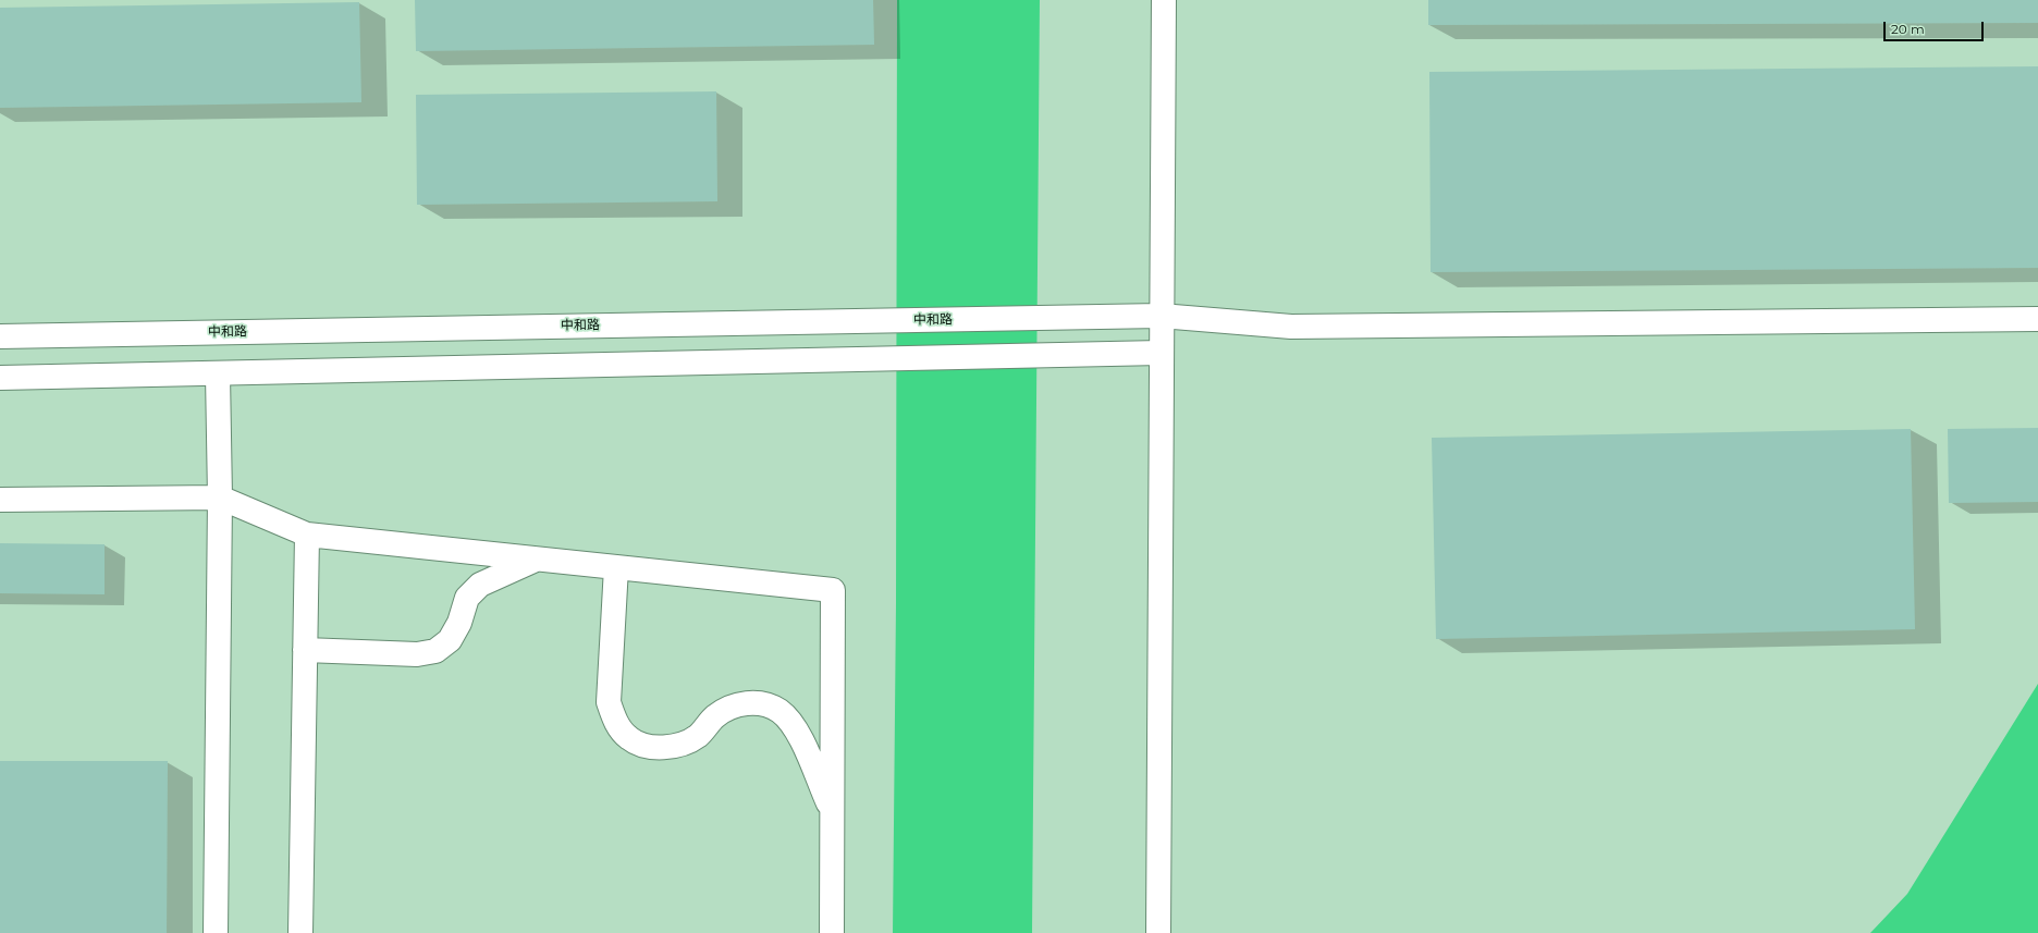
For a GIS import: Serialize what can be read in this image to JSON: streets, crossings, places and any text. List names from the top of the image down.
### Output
{
  "streets": {
    "main road": ["中和路"]
  },
  "scale_bar": "20 m"
}
